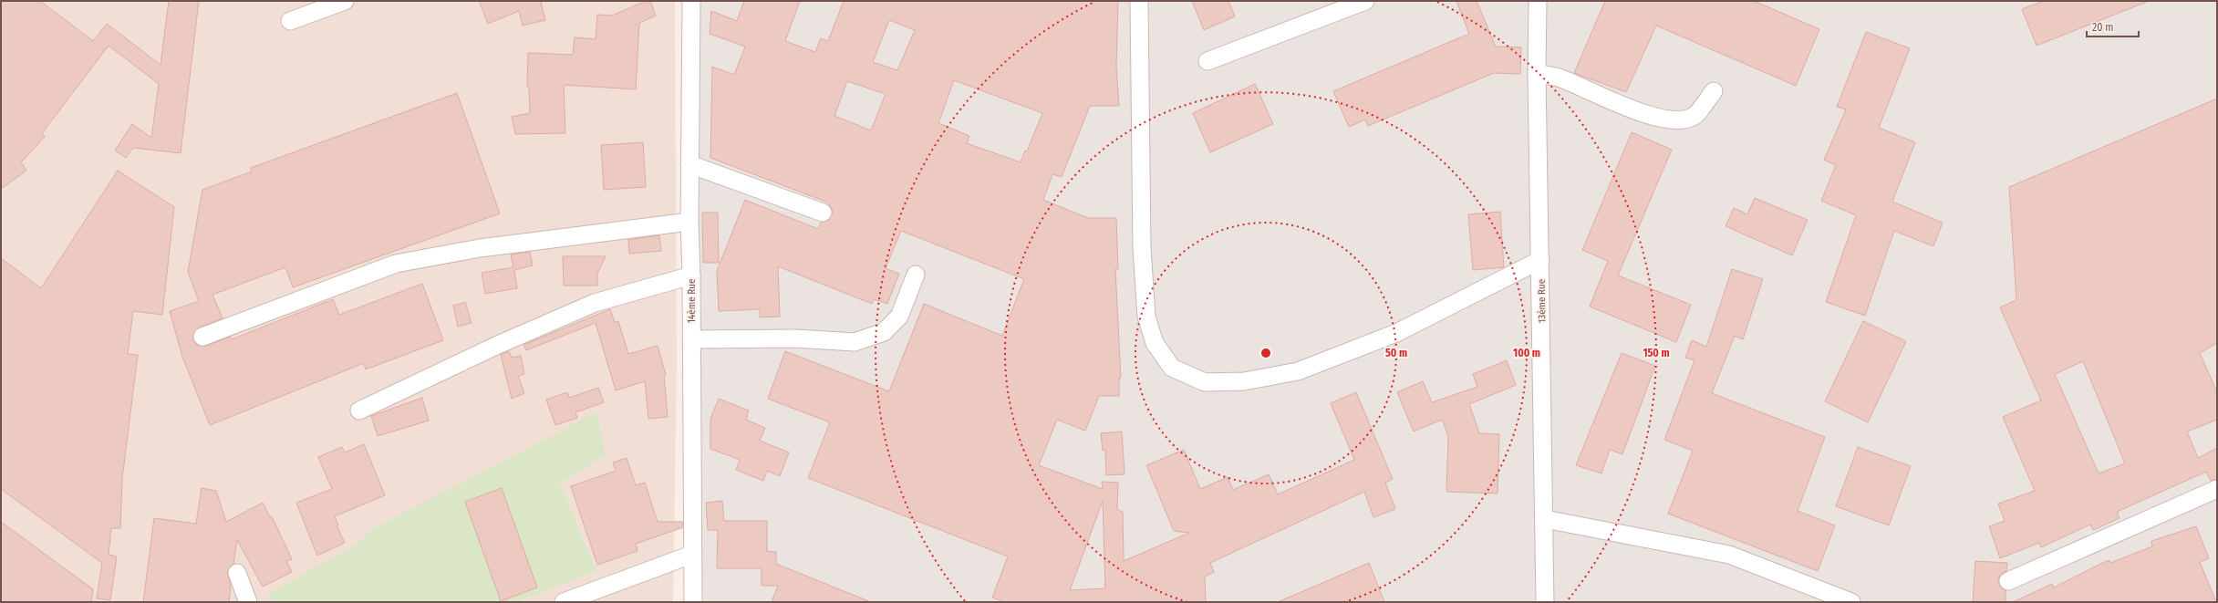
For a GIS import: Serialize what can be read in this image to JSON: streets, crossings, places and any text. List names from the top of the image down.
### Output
{
  "streets": {
    "street": ["14ème Rue", "13ème Rue"]
  },
  "scale_bar": "20 m",
  "rings": ["50 m", "100 m", "150 m"]
}
